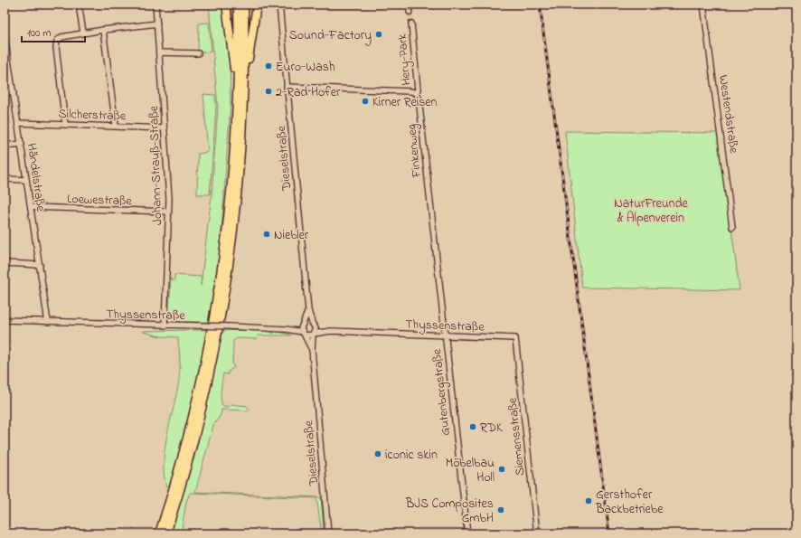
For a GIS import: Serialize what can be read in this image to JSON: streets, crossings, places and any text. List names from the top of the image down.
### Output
{
  "streets": {
    "street": [
      "Hery-Park",
      "Silcherstraße",
      "Westendstraße",
      "Finkenweg",
      "Dieselstraße",
      "Johann-Strauß-Straße",
      "Händelstraße",
      "Loewestraße",
      "Thyssenstraße",
      "Gutenbergstraße",
      "Siemensstraße"
    ]
  },
  "crossings": [
    ["Hery-Park", "Finkenweg"],
    ["Silcherstraße", "Johann-Strauß-Straße"],
    ["Silcherstraße", "Händelstraße"],
    ["Finkenweg", "Thyssenstraße"],
    ["Finkenweg", "Gutenbergstraße"],
    ["Dieselstraße", "Thyssenstraße"],
    ["Johann-Strauß-Straße", "Loewestraße"],
    ["Johann-Strauß-Straße", "Thyssenstraße"],
    ["Händelstraße", "Loewestraße"],
    ["Händelstraße", "Thyssenstraße"],
    ["Thyssenstraße", "Gutenbergstraße"],
    ["Thyssenstraße", "Siemensstraße"]
  ],
  "parks": ["NaturFreunde & Alpenverein"],
  "places": [
    "Sound-Factory",
    "Euro-Wash",
    "2-Rad Hofer",
    "Kirner Reisen",
    "Niebler",
    "RDK",
    "iconic skin",
    "Möbelbau Holl",
    "Gersthofer Backbetriebe",
    "BJS Composites GmbH"
  ],
  "scale_bar": "100 m"
}
